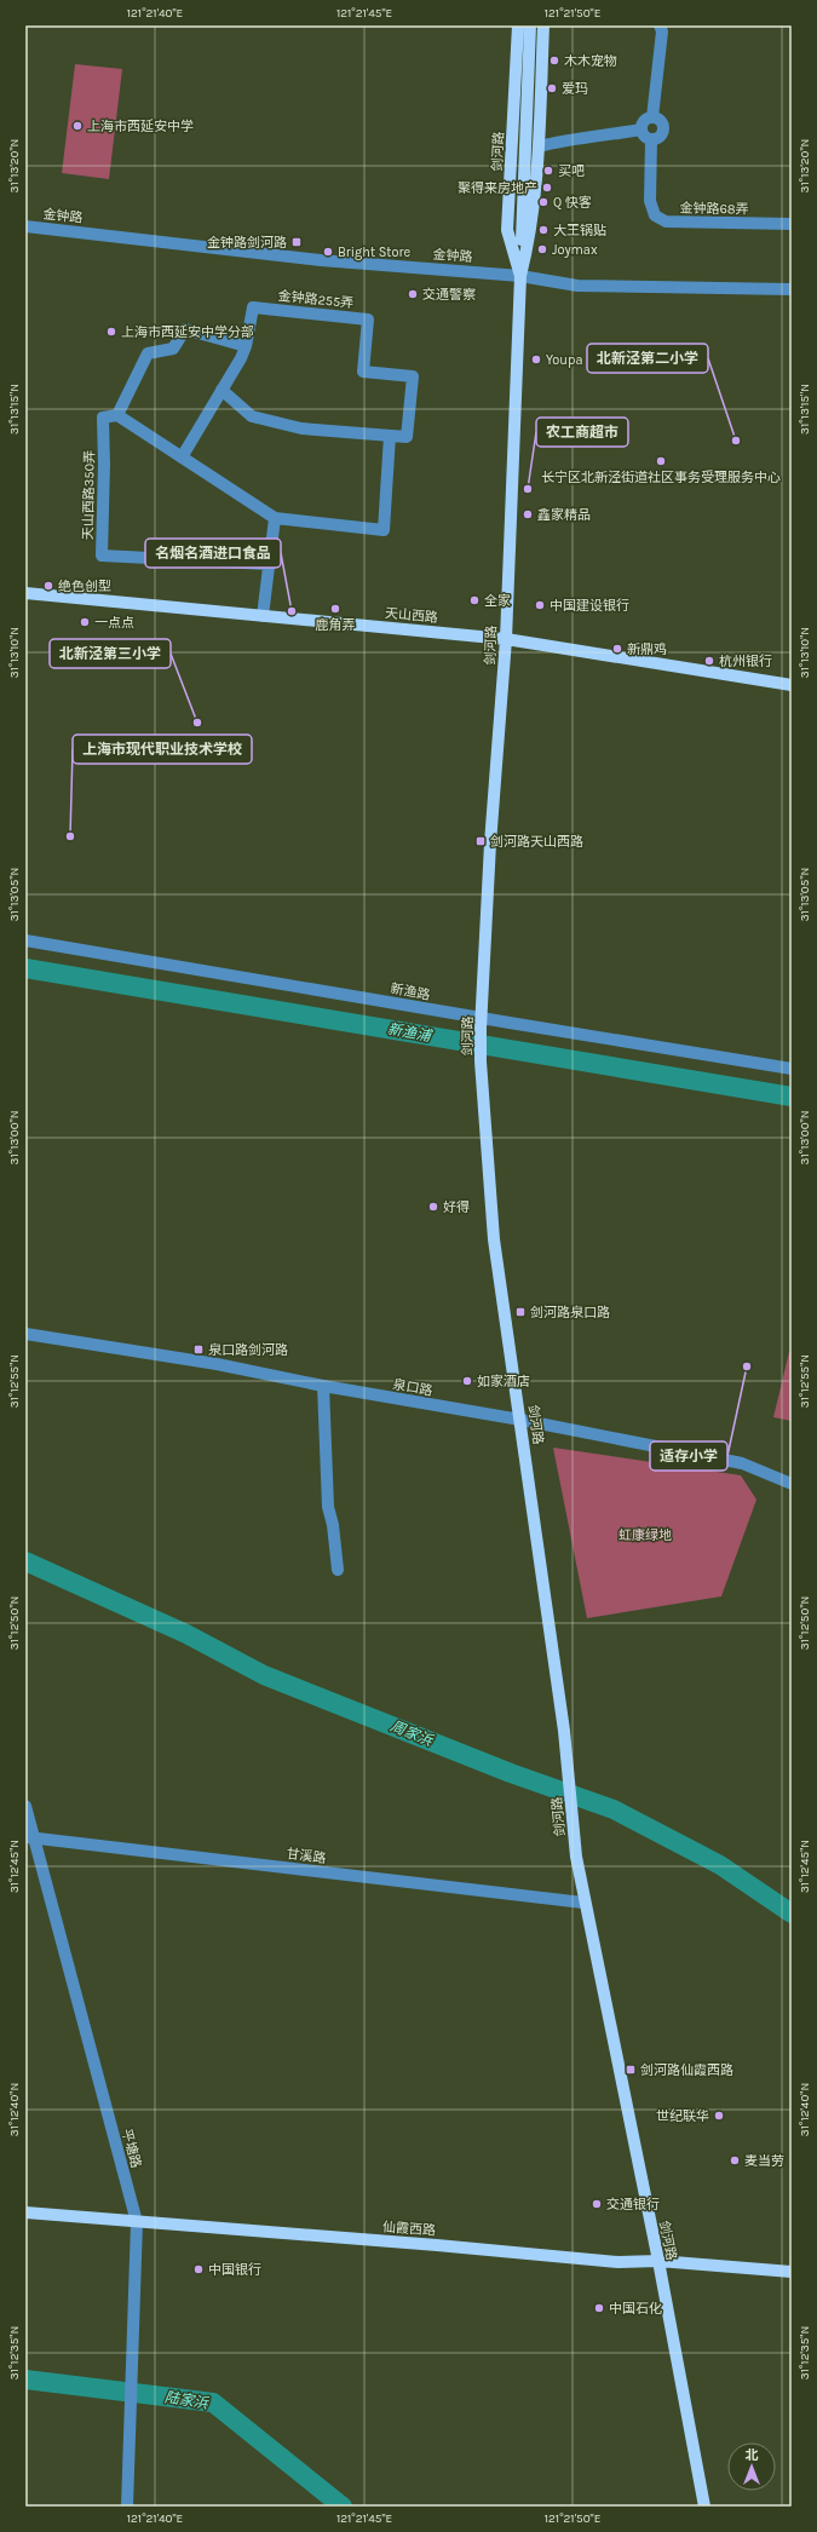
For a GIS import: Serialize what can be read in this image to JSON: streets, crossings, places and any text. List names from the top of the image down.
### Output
{
  "streets": {
    "main road": ["剑河路", "天山西路", "仙霞西路"],
    "street": [
      "金钟路68弄",
      "金钟路",
      "金钟路255弄",
      "天山西路350弄",
      "新渔路",
      "泉口路",
      "甘溪路",
      "平塘路"
    ]
  },
  "crossings": [
    ["剑河路", "金钟路"],
    ["剑河路", "天山西路"],
    ["剑河路", "新渔路"],
    ["剑河路", "泉口路"],
    ["剑河路", "甘溪路"],
    ["剑河路", "仙霞西路"],
    ["甘溪路", "平塘路"],
    ["平塘路", "仙霞西路"]
  ],
  "water": ["新渔浦", "周家浜", "陆家浜"],
  "parks": ["虹康绿地"],
  "places": {
    "other": [
      "木木宠物",
      "爱玛",
      "上海市西延安中学",
      "买吧",
      "聚得来房地产",
      "Q 快客",
      "大王锅贴",
      "Joymax",
      "Bright Store",
      "交通警察",
      "上海市西延安中学分部",
      "Youpa",
      "北新泾第二小学",
      "长宁区北新泾街道社区事务受理服务中心",
      "农工商超市",
      "鑫家精品",
      "绝色创型",
      "全家",
      "中国建设银行",
      "鹿角弄",
      "名烟名酒进口食品",
      "一点点",
      "新鼎鸡",
      "杭州银行",
      "北新泾第三小学",
      "上海市现代职业技术学校",
      "好得",
      "适存小学",
      "如家酒店",
      "世纪联华",
      "麦当劳",
      "交通银行",
      "中国银行",
      "中国石化"
    ],
    "transit": [
      "金钟路剑河路",
      "剑河路天山西路",
      "剑河路泉口路",
      "泉口路剑河路",
      "剑河路仙霞西路"
    ]
  },
  "north": "top",
  "coordinates": [
    "121°21'40\"E",
    "121°21'45\"E",
    "121°21'50\"E",
    "31°13'20\"N",
    "31°13'15\"N",
    "31°13'10\"N",
    "31°13'05\"N",
    "31°13'00\"N",
    "31°12'55\"N",
    "31°12'50\"N",
    "31°12'45\"N",
    "31°12'40\"N",
    "31°12'35\"N"
  ]
}
